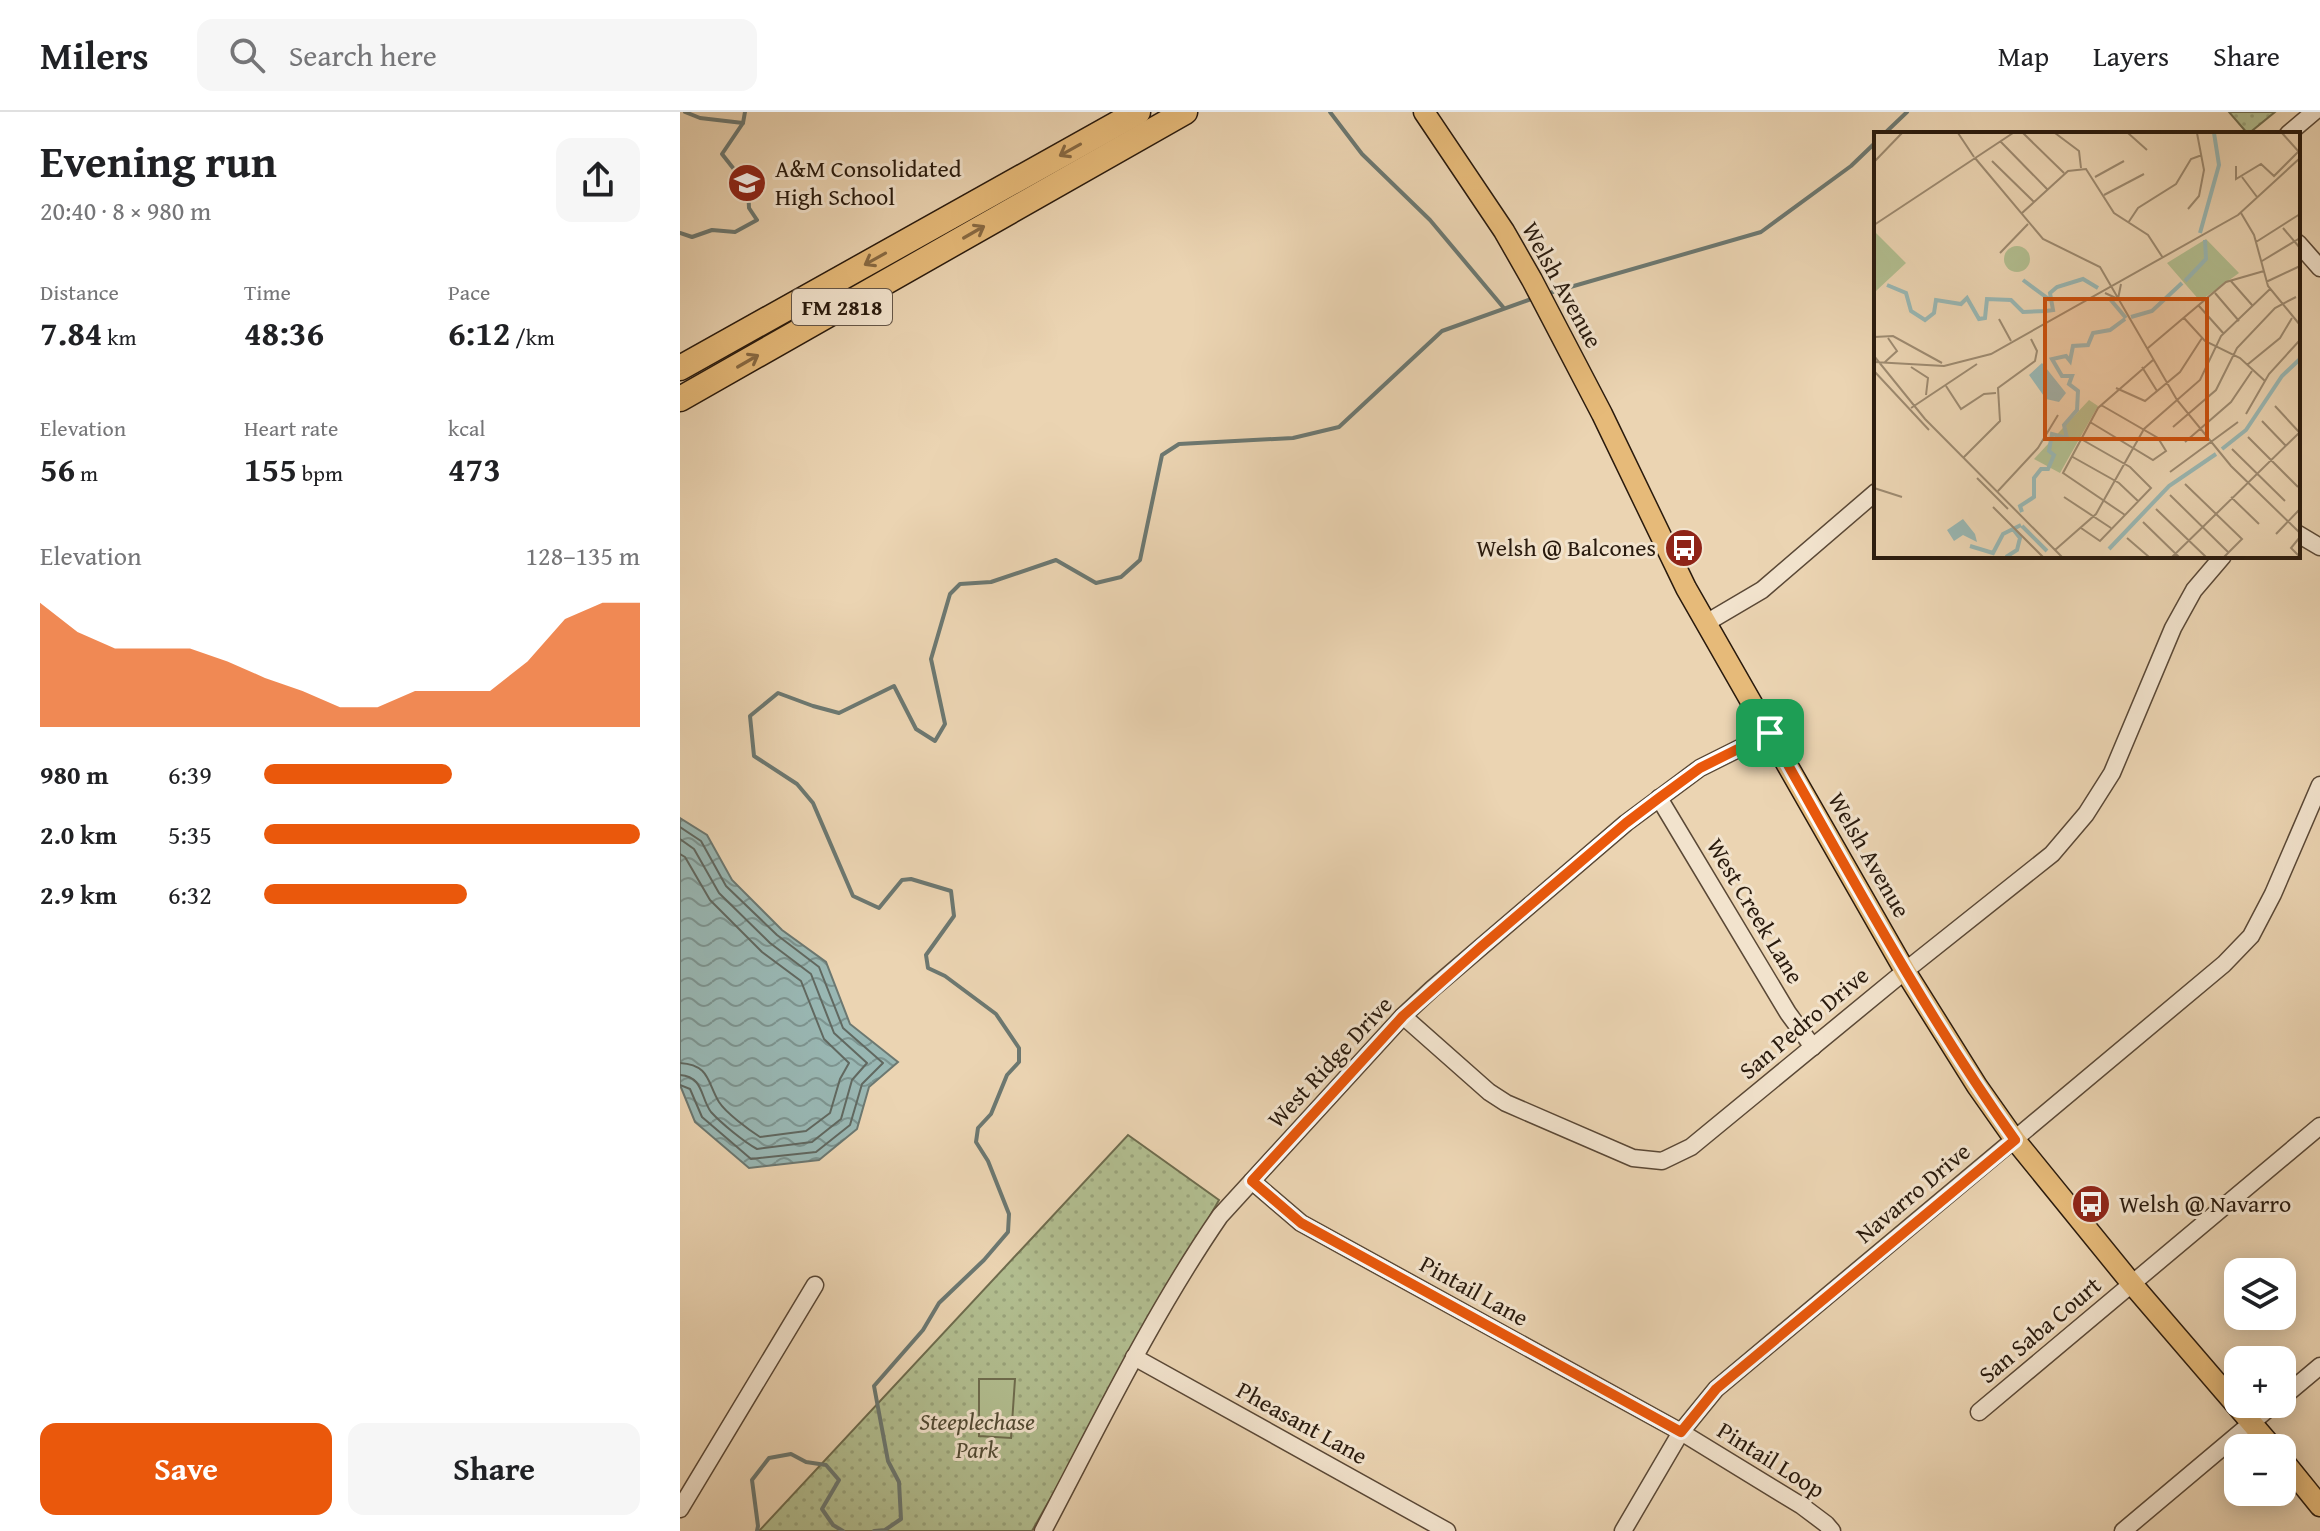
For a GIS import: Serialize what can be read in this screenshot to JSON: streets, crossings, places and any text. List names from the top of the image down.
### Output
{
  "streets": {
    "highway": ["FM 2818"],
    "main road": ["Welsh Avenue"],
    "street": [
      "West Creek Lane",
      "San Pedro Drive",
      "West Ridge Drive",
      "Navarro Drive",
      "Pintail Lane",
      "San Saba Court",
      "Pheasant Lane",
      "Pintail Loop"
    ]
  },
  "crossings": [
    ["Welsh Avenue", "San Pedro Drive"],
    ["Welsh Avenue", "West Ridge Drive"],
    ["Welsh Avenue", "Navarro Drive"],
    ["Welsh Avenue", "San Saba Court"],
    ["West Creek Lane", "San Pedro Drive"],
    ["West Creek Lane", "West Ridge Drive"],
    ["San Pedro Drive", "West Ridge Drive"],
    ["West Ridge Drive", "Pintail Lane"],
    ["West Ridge Drive", "Pheasant Lane"],
    ["Navarro Drive", "Pintail Lane"],
    ["Navarro Drive", "Pintail Loop"],
    ["Pintail Lane", "Pintail Loop"]
  ],
  "parks": ["Steeplechase Park"],
  "places": {
    "school or university": ["A&M Consolidated High School"],
    "bus stop": ["Welsh @ Balcones", "Welsh @ Navarro"]
  },
  "page": {
    "header": "Milers",
    "search": "Search here",
    "nav": ["Map", "Layers", "Share"],
    "heading": ["Evening run", "20:40 · 8 × 980 m"],
    "stats": [
      ["Distance", "7.84 km"],
      ["Time", "48:36"],
      ["Pace", "6:12 /km"],
      ["Elevation", "56 m"],
      ["Heart rate", "155 bpm"],
      ["kcal", "473"]
    ],
    "chart": ["Elevation", "128–135 m"],
    "list": [
      {
        "name": "980 m",
        "note": "6:39"
      },
      {
        "name": "2.0 km",
        "note": "5:35"
      },
      {
        "name": "2.9 km",
        "note": "6:32"
      }
    ],
    "map_buttons": ["+", "−"],
    "buttons": ["Save", "Share"]
  }
}
